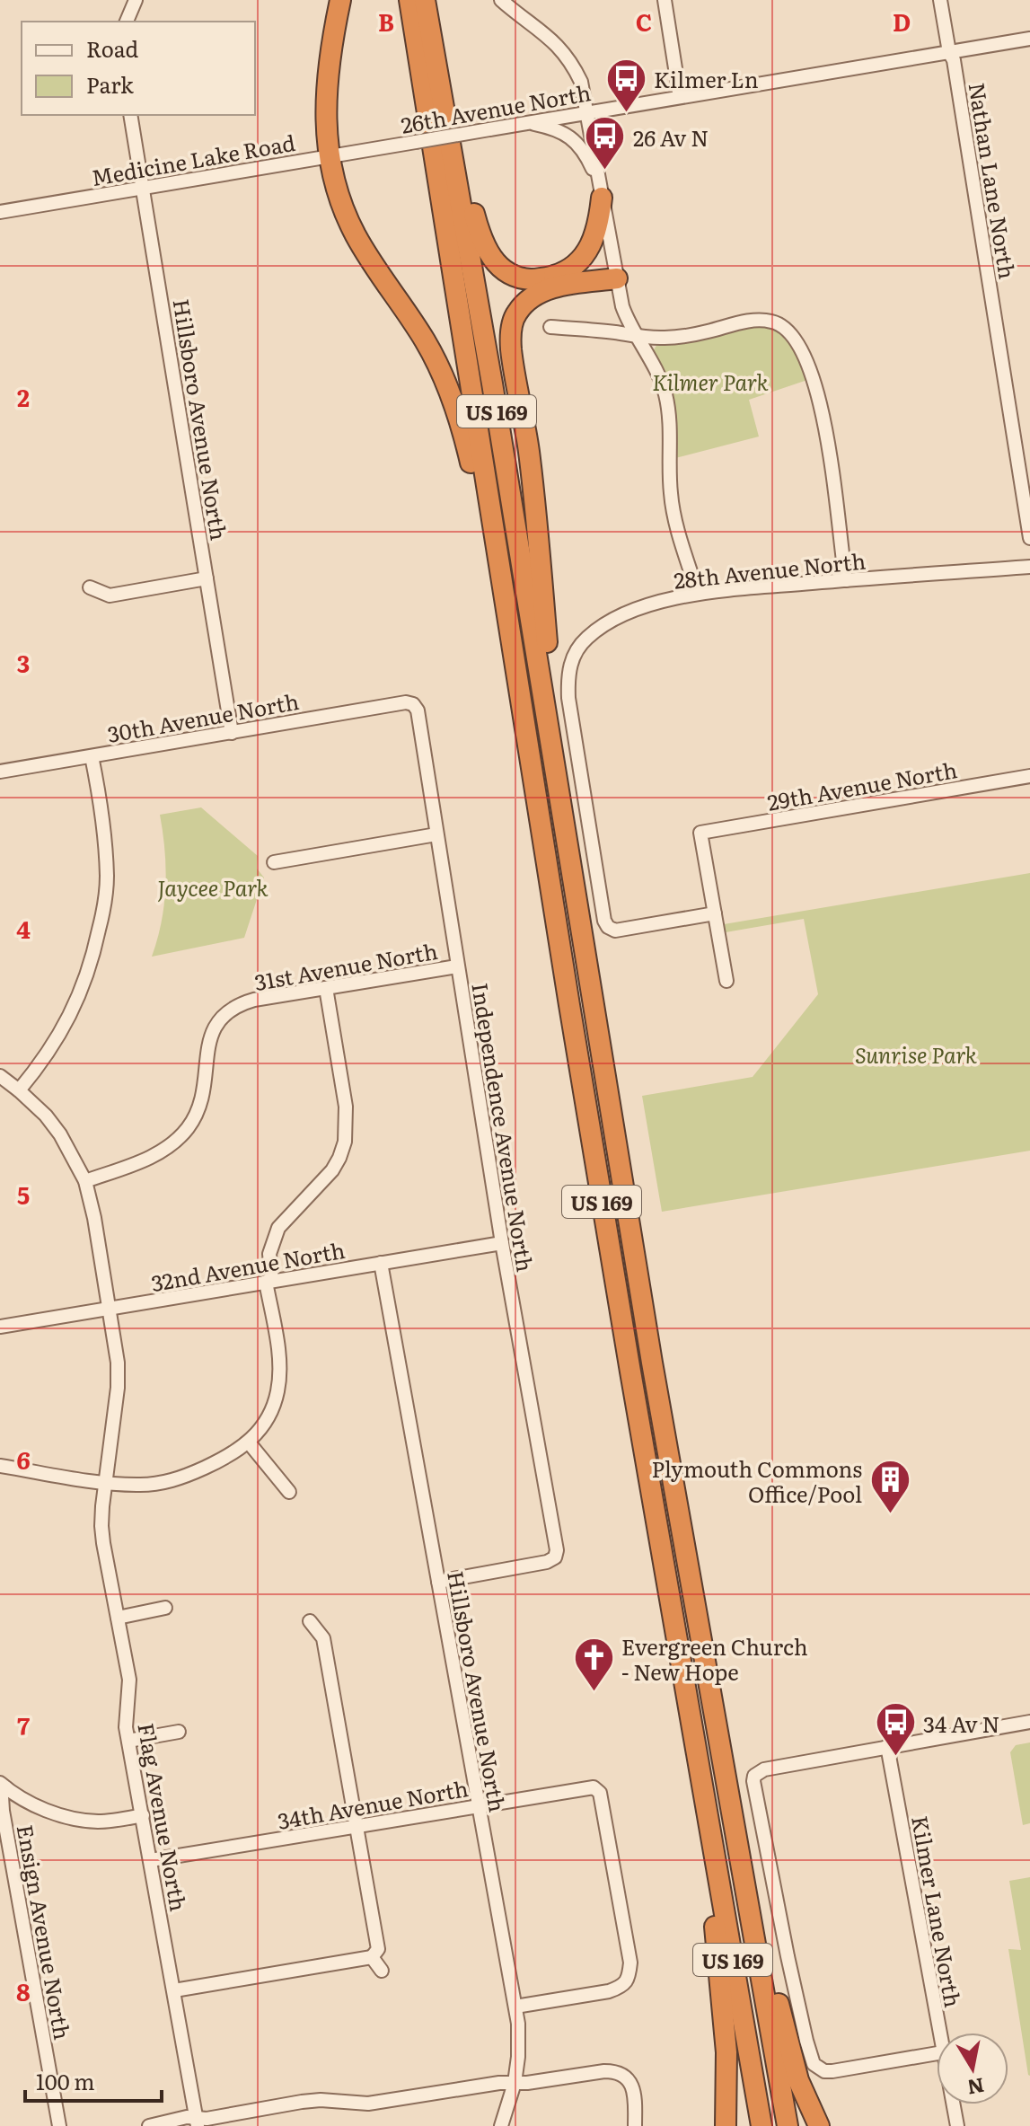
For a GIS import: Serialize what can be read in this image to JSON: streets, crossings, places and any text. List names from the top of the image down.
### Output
{
  "streets": {
    "highway": ["US 169"],
    "street": [
      "26th Avenue North",
      "Medicine Lake Road",
      "Nathan Lane North",
      "Hillsboro Avenue North",
      "28th Avenue North",
      "30th Avenue North",
      "29th Avenue North",
      "31st Avenue North",
      "Independence Avenue North",
      "32nd Avenue North",
      "34th Avenue North",
      "Flag Avenue North",
      "Kilmer Lane North",
      "Ensign Avenue North"
    ]
  },
  "crossings": [
    ["26th Avenue North", "Medicine Lake Road"],
    ["26th Avenue North", "Nathan Lane North"],
    ["Medicine Lake Road", "Hillsboro Avenue North"],
    ["Hillsboro Avenue North", "30th Avenue North"],
    ["Hillsboro Avenue North", "Independence Avenue North"],
    ["Hillsboro Avenue North", "32nd Avenue North"],
    ["Hillsboro Avenue North", "34th Avenue North"],
    ["28th Avenue North", "29th Avenue North"],
    ["30th Avenue North", "Independence Avenue North"],
    ["31st Avenue North", "Independence Avenue North"],
    ["31st Avenue North", "Flag Avenue North"],
    ["Independence Avenue North", "32nd Avenue North"],
    ["32nd Avenue North", "Flag Avenue North"],
    ["34th Avenue North", "Flag Avenue North"]
  ],
  "parks": ["Kilmer Park", "Jaycee Park", "Sunrise Park"],
  "places": {
    "bus stop": ["Kilmer Ln", "26 Av N", "34 Av N"],
    "building": ["Plymouth Commons Office/Pool"],
    "church": ["Evergreen Church - New Hope"]
  },
  "legend": ["Road", "Park"],
  "scale_bar": "100 m",
  "north": "bottom",
  "grid": {
    "columns": ["B", "C", "D"],
    "rows": [
      "2",
      "3",
      "4",
      "5",
      "6",
      "7",
      "8"
    ]
  }
}
